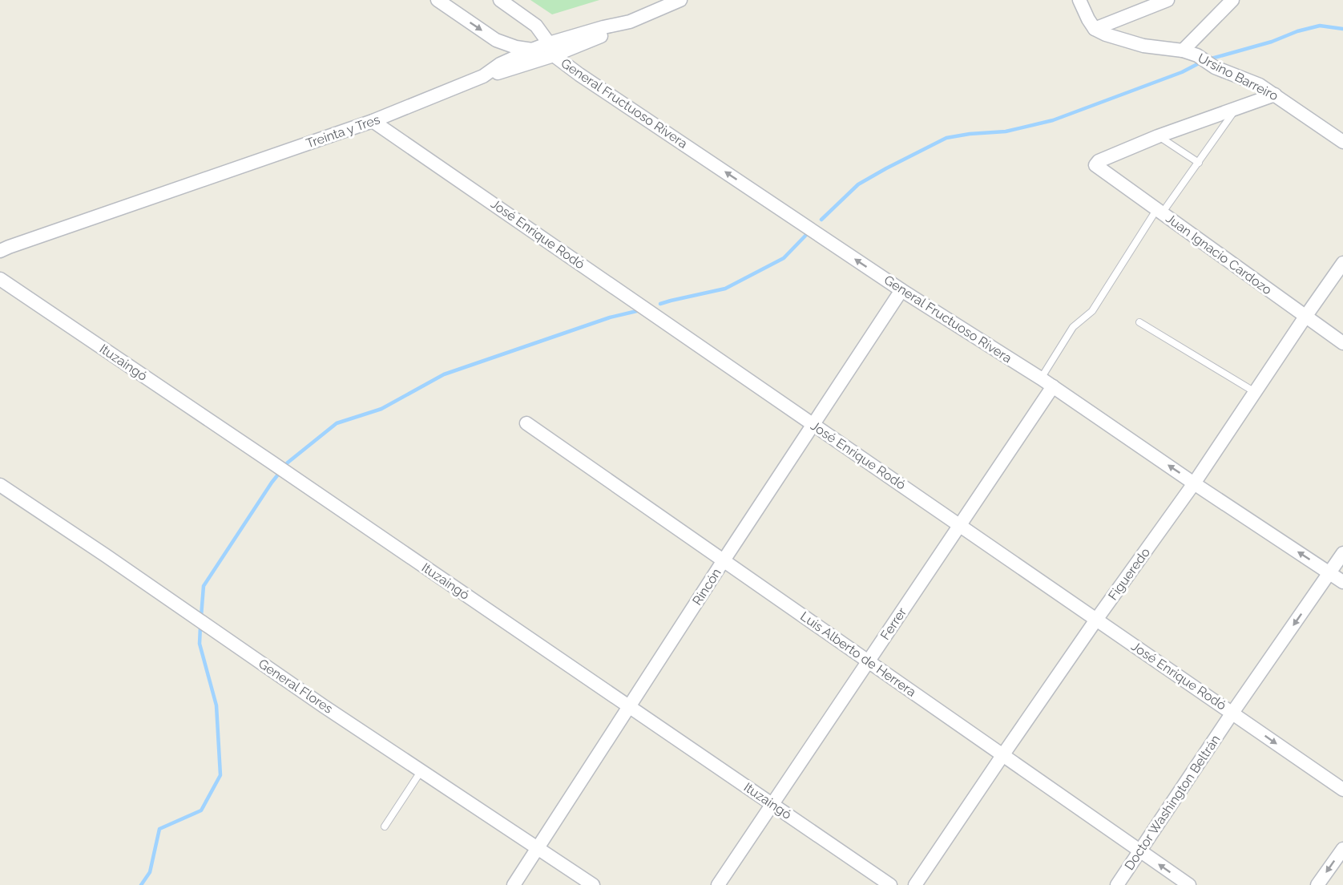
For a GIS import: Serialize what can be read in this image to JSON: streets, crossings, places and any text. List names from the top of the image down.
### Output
{
  "streets": {
    "street": [
      "Ursino Barreiro",
      "General Fructuoso Rivera",
      "Treinta y Tres",
      "José Enrique Rodó",
      "Juan Ignacio Cardozo",
      "Ituzaingó",
      "Figueredo",
      "Rincón",
      "Ferrer",
      "Luis Alberto de Herrera",
      "General Flores",
      "Doctor Washington Beltrán"
    ]
  },
  "crossings": [
    ["General Fructuoso Rivera", "Treinta y Tres"],
    ["General Fructuoso Rivera", "Figueredo"],
    ["General Fructuoso Rivera", "Rincón"],
    ["General Fructuoso Rivera", "Ferrer"],
    ["General Fructuoso Rivera", "Doctor Washington Beltrán"],
    ["Treinta y Tres", "José Enrique Rodó"],
    ["José Enrique Rodó", "Figueredo"],
    ["José Enrique Rodó", "Rincón"],
    ["José Enrique Rodó", "Ferrer"],
    ["José Enrique Rodó", "Doctor Washington Beltrán"],
    ["Juan Ignacio Cardozo", "Figueredo"],
    ["Ituzaingó", "Rincón"],
    ["Ituzaingó", "Ferrer"],
    ["Figueredo", "Luis Alberto de Herrera"],
    ["Rincón", "Luis Alberto de Herrera"],
    ["Rincón", "General Flores"],
    ["Ferrer", "Luis Alberto de Herrera"],
    ["Luis Alberto de Herrera", "Doctor Washington Beltrán"]
  ],
  "one_way": ["General Fructuoso Rivera", "Doctor Washington Beltrán"]
}
